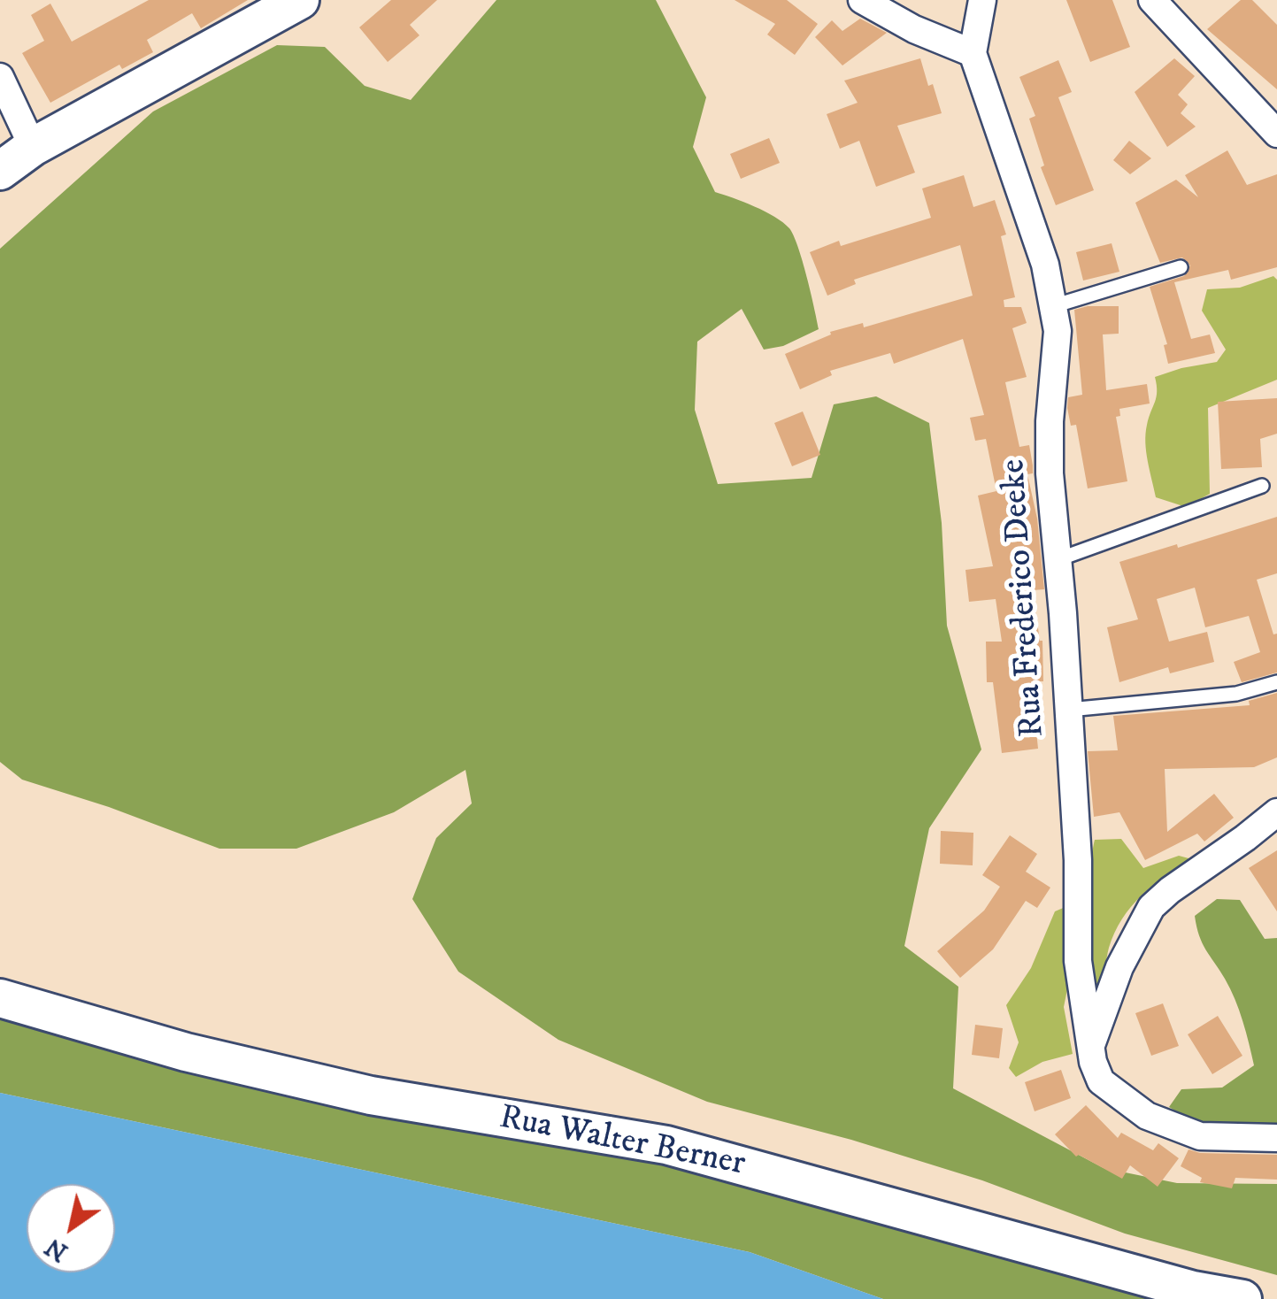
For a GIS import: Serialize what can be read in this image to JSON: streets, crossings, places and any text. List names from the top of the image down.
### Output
{
  "streets": {
    "street": ["Rua Frederico Deeke", "Rua Walter Berner"]
  },
  "north": "bottom left"
}
